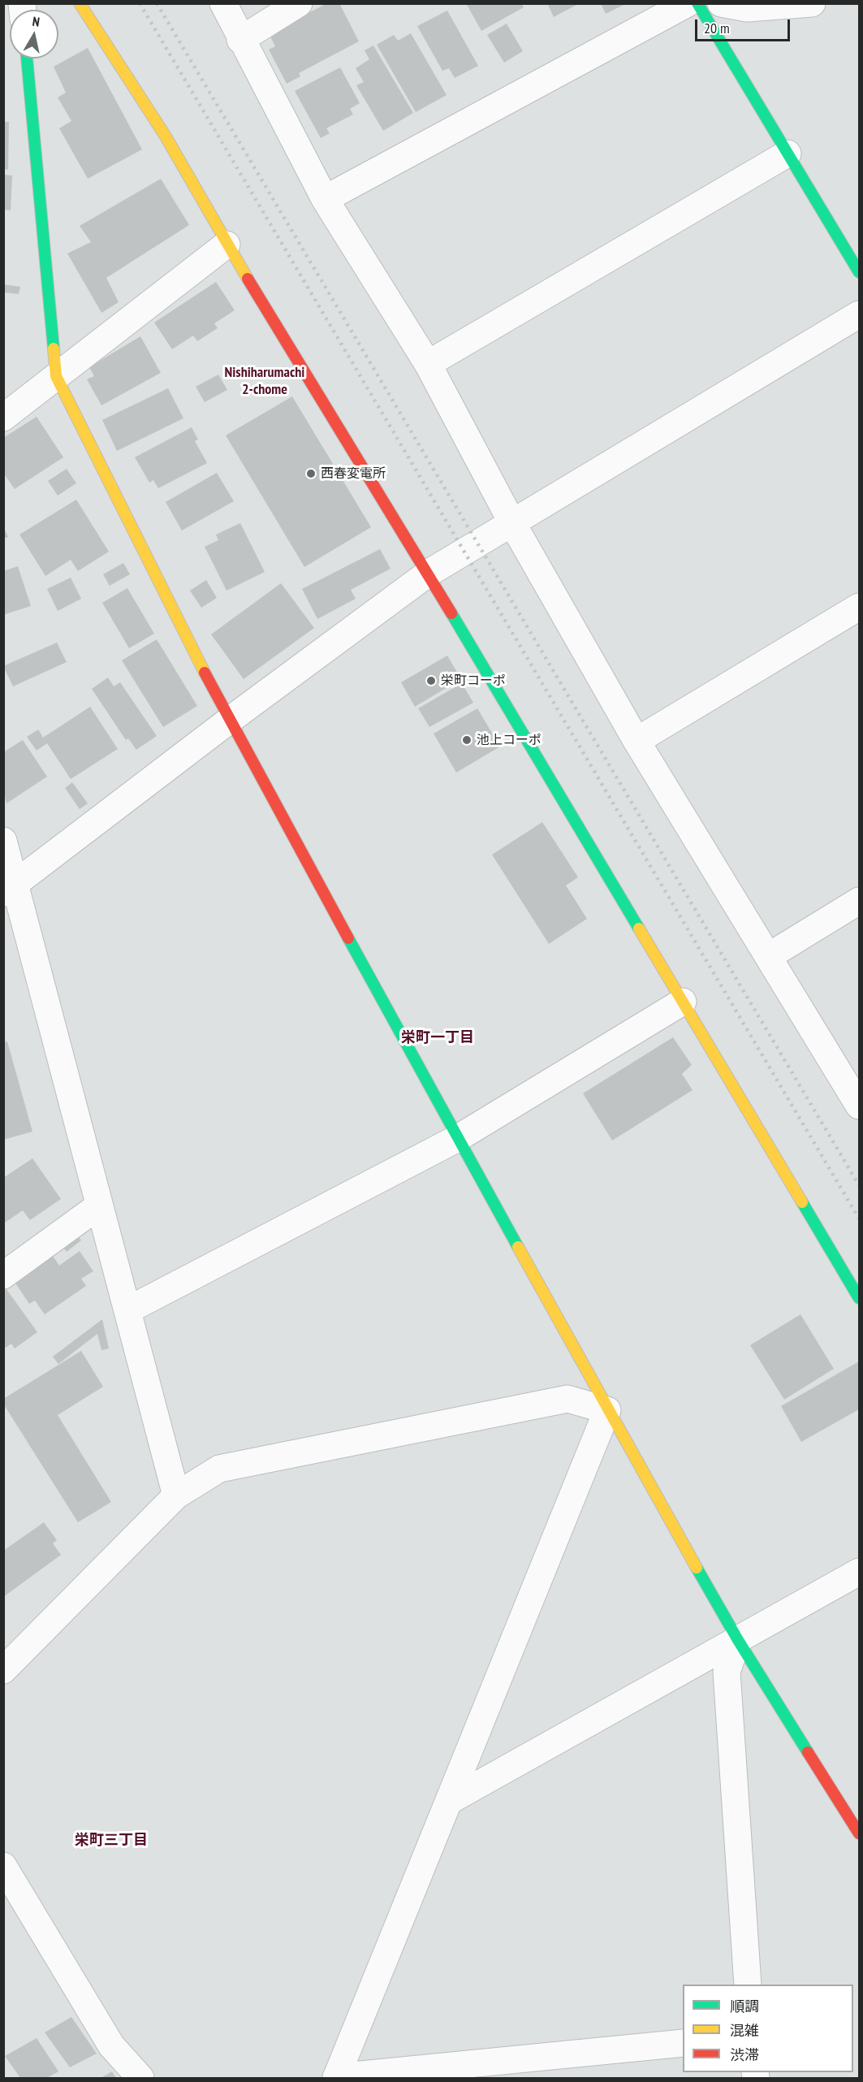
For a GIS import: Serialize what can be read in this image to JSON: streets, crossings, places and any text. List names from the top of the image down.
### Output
{
  "districts": ["Nishiharumachi 2-chome", "栄町一丁目", "栄町三丁目"],
  "places": ["西春変電所", "栄町コーポ", "池上コーポ"],
  "legend": ["順調", "混雑", "渋滞"],
  "scale_bar": "20 m",
  "north": "top"
}
